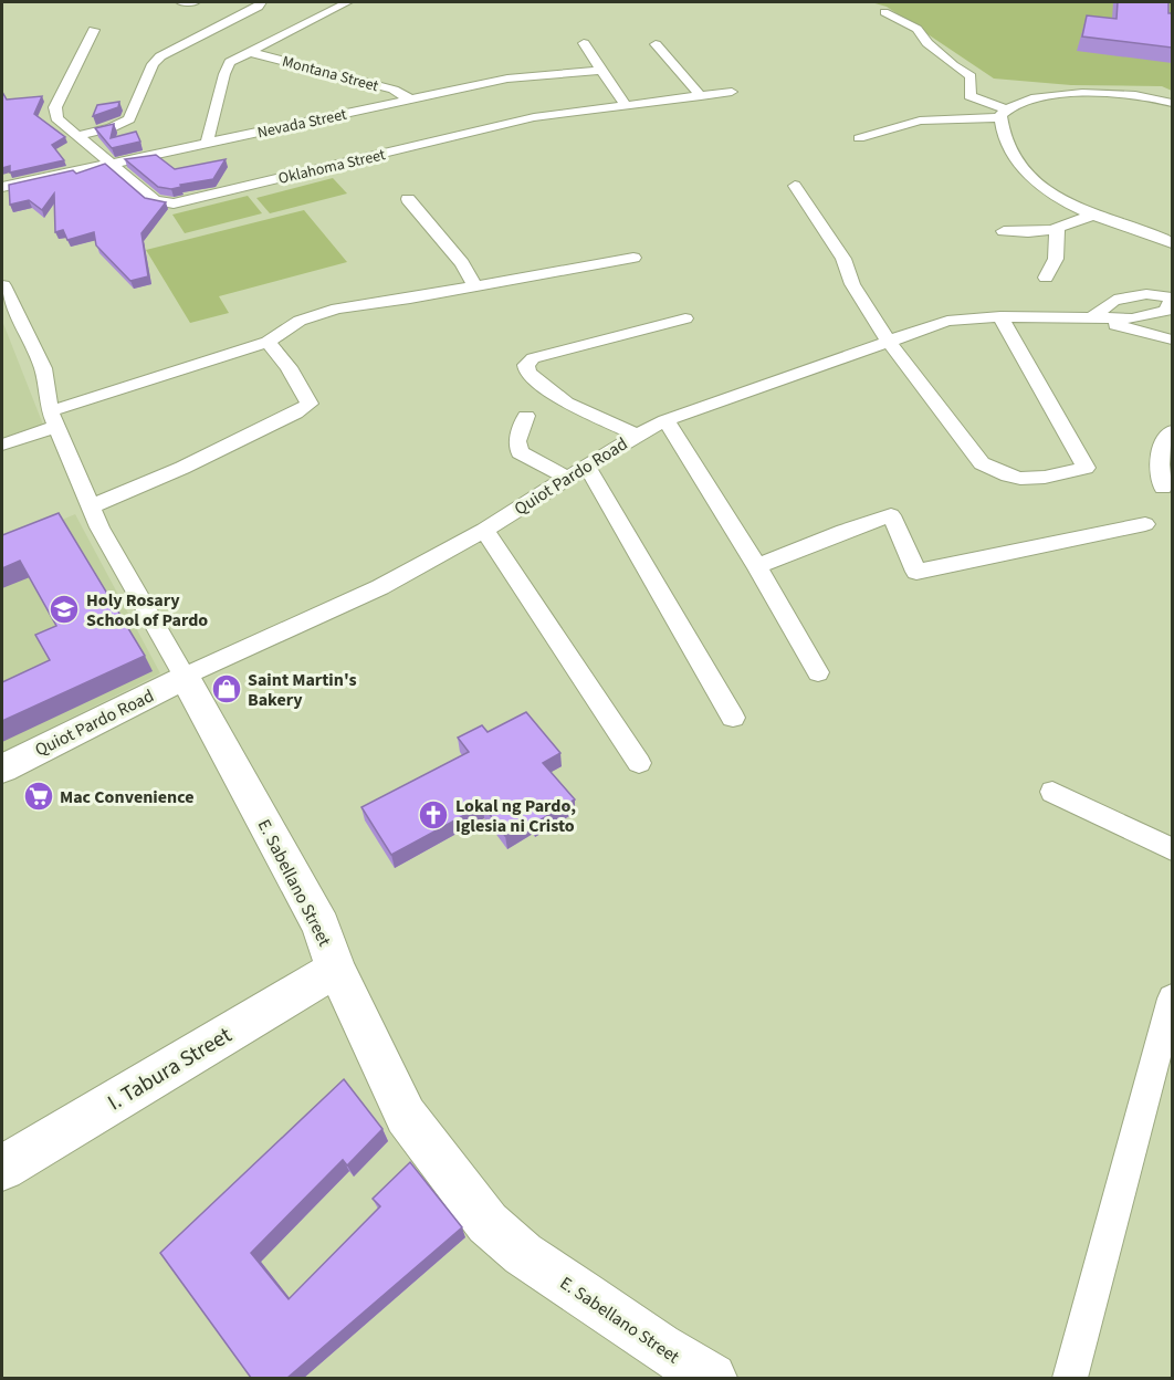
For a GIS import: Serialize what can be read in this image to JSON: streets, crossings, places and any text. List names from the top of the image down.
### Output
{
  "streets": {
    "street": [
      "Montana Street",
      "Nevada Street",
      "Oklahoma Street",
      "Quiot Pardo Road",
      "E. Sabellano Street",
      "I. Tabura Street"
    ]
  },
  "crossings": [
    ["Montana Street", "Nevada Street"],
    ["Nevada Street", "Oklahoma Street"],
    ["Quiot Pardo Road", "E. Sabellano Street"],
    ["E. Sabellano Street", "I. Tabura Street"]
  ],
  "places": {
    "school or university": ["Holy Rosary School of Pardo"],
    "shop": ["Saint Martin's Bakery"],
    "supermarket": ["Mac Convenience"],
    "church": ["Lokal ng Pardo, Iglesia ni Cristo"]
  }
}
